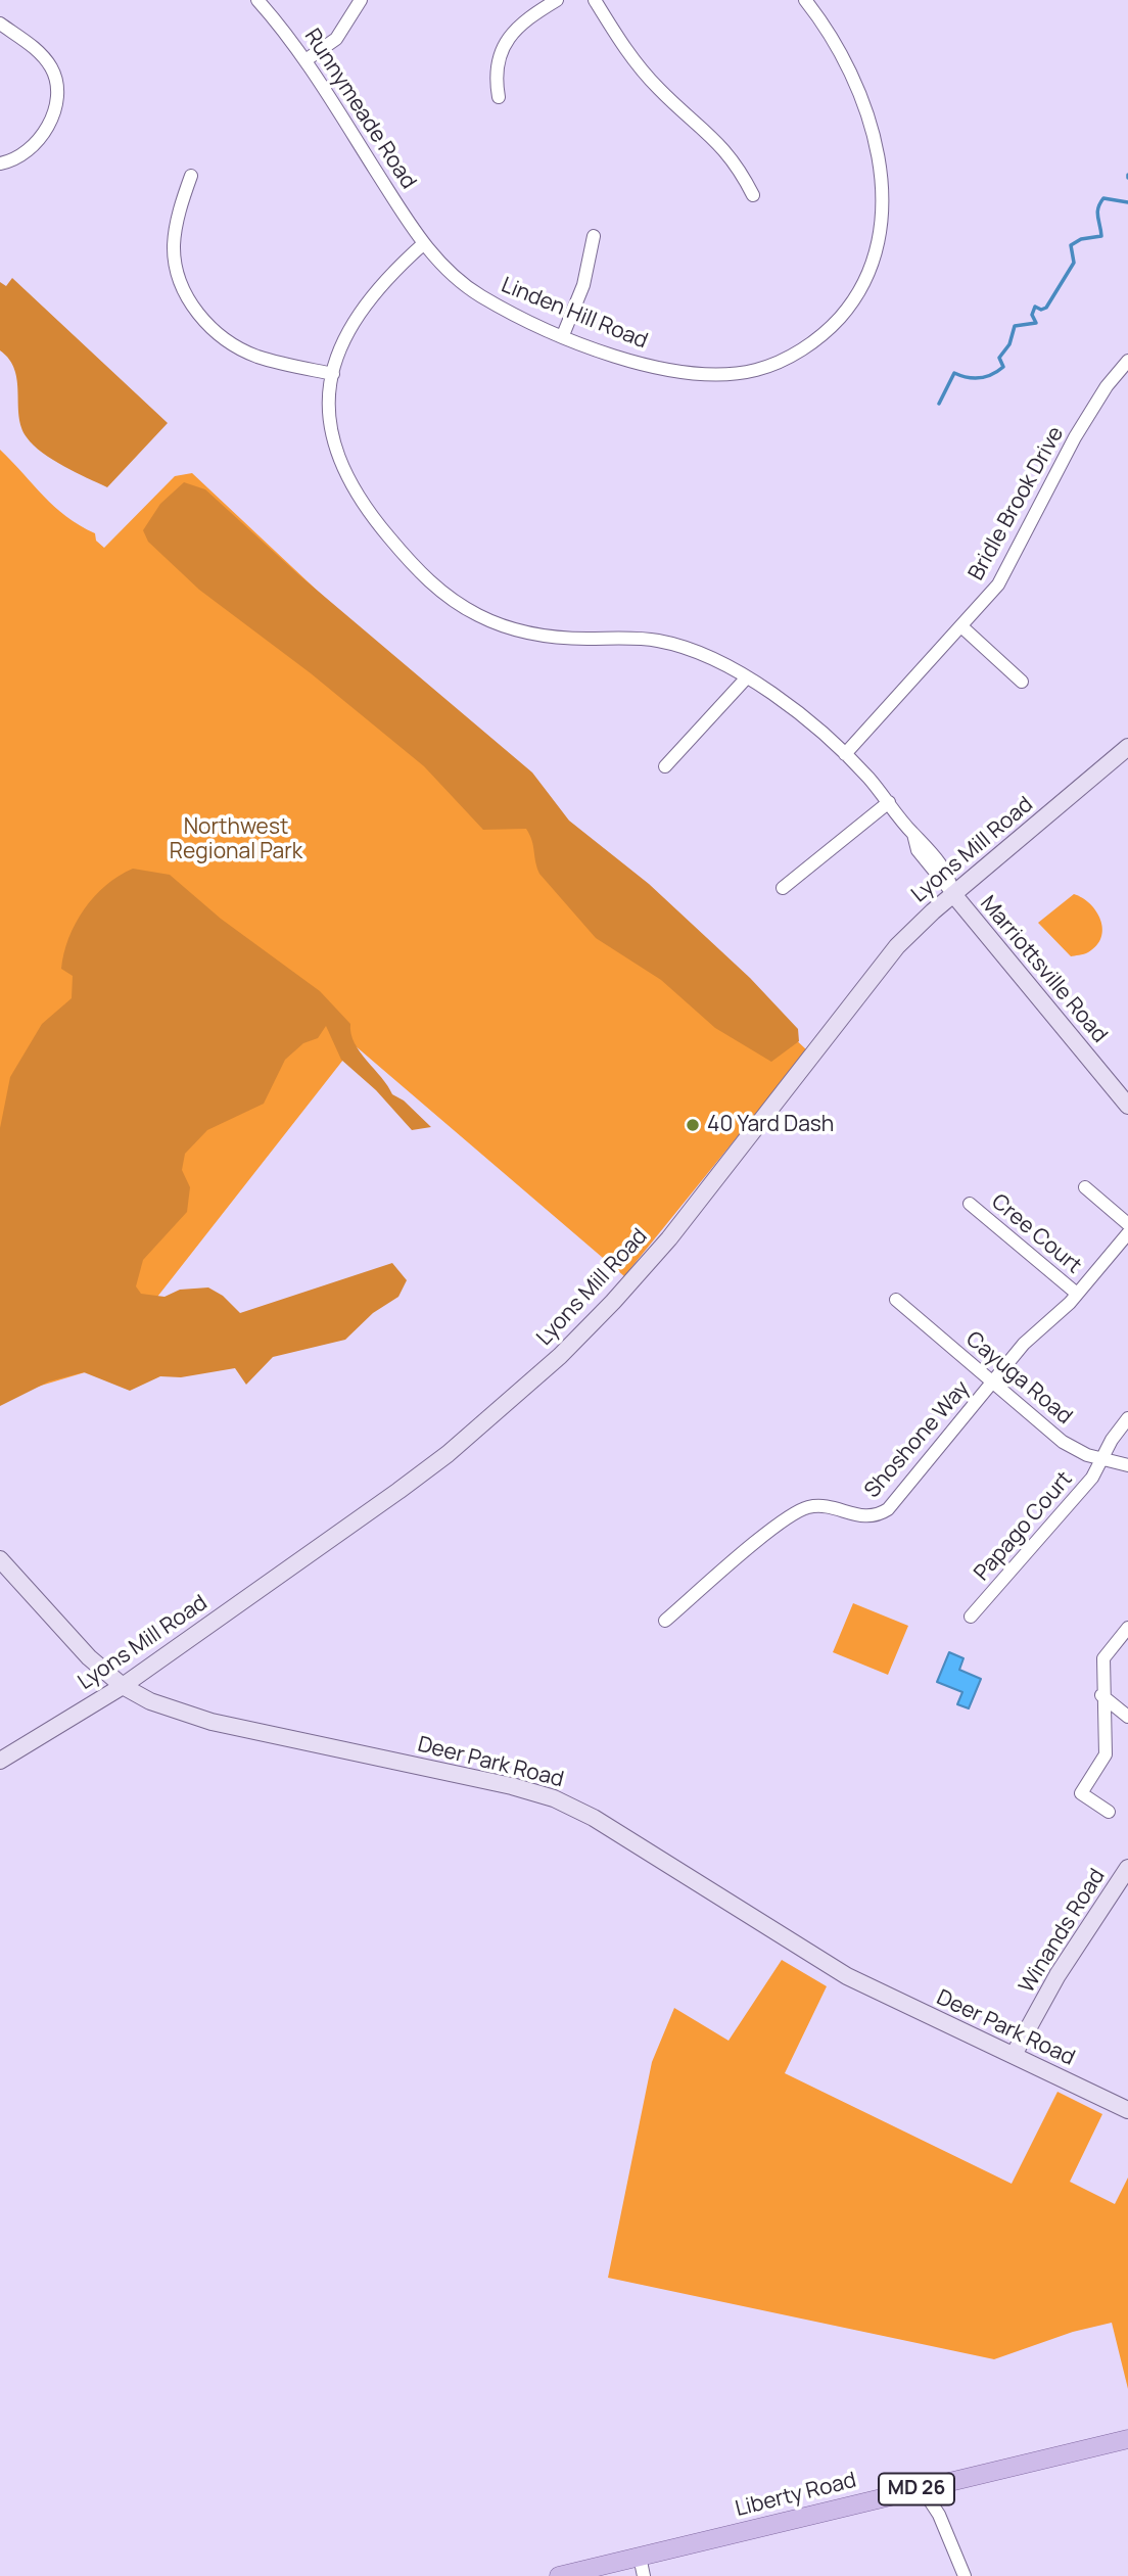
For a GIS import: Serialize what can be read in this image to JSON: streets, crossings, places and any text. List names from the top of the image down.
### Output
{
  "streets": {
    "main road": [
      "Lyons Mill Road",
      "Marriottsville Road",
      "Deer Park Road",
      "Winands Road",
      "MD 26",
      "Liberty Road"
    ],
    "street": [
      "Runnymeade Road",
      "Linden Hill Road",
      "Bridle Brook Drive",
      "Cree Court",
      "Cayuga Road",
      "Shoshone Way",
      "Papago Court"
    ]
  },
  "crossings": [
    ["Runnymeade Road", "Linden Hill Road"],
    ["Runnymeade Road", "Marriottsville Road"],
    ["Linden Hill Road", "Marriottsville Road"],
    ["Bridle Brook Drive", "Marriottsville Road"],
    ["Lyons Mill Road", "Marriottsville Road"],
    ["Lyons Mill Road", "Deer Park Road"],
    ["Cree Court", "Shoshone Way"],
    ["Cayuga Road", "Shoshone Way"],
    ["Cayuga Road", "Papago Court"],
    ["Deer Park Road", "Winands Road"]
  ],
  "parks": ["Northwest Regional Park"],
  "places": ["40 Yard Dash"]
}
